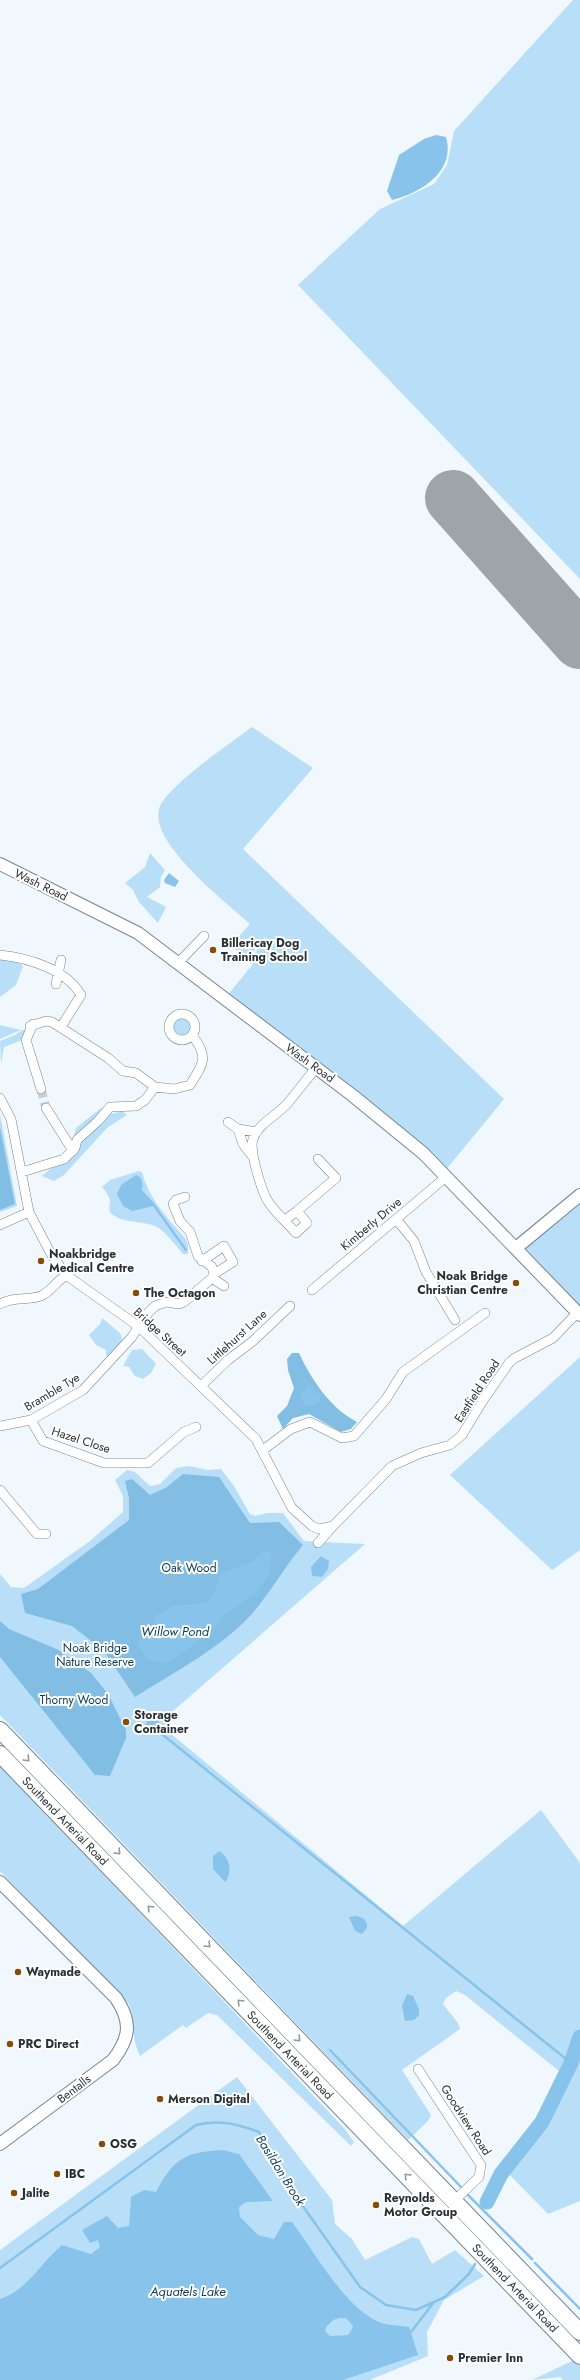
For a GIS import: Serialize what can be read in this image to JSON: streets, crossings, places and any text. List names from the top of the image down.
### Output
{
  "streets": {
    "highway": ["Southend Arterial Road"],
    "street": [
      "Wash Road",
      "Kimberly Drive",
      "Bridge Street",
      "Littlehurst Lane",
      "Eastfield Road",
      "Bramble Tye",
      "Hazel Close",
      "Bentalls",
      "Goodview Road"
    ]
  },
  "crossings": [
    ["Wash Road", "Kimberly Drive"],
    ["Wash Road", "Eastfield Road"],
    ["Bridge Street", "Littlehurst Lane"],
    ["Bridge Street", "Eastfield Road"],
    ["Bridge Street", "Bramble Tye"],
    ["Bramble Tye", "Hazel Close"],
    ["Southend Arterial Road", "Goodview Road"]
  ],
  "water": ["Willow Pond", "Basildon Brook", "Aquatels Lake"],
  "parks": ["Oak Wood", "Noak Bridge Nature Reserve", "Thorny Wood"],
  "places": [
    "Billericay Dog Training School",
    "Noakbridge Medical Centre",
    "Noak Bridge Christian Centre",
    "The Octagon",
    "Storage Container",
    "Waymade",
    "PRC Direct",
    "Merson Digital",
    "OSG",
    "IBC",
    "Jalite",
    "Reynolds Motor Group",
    "Premier Inn"
  ]
}
